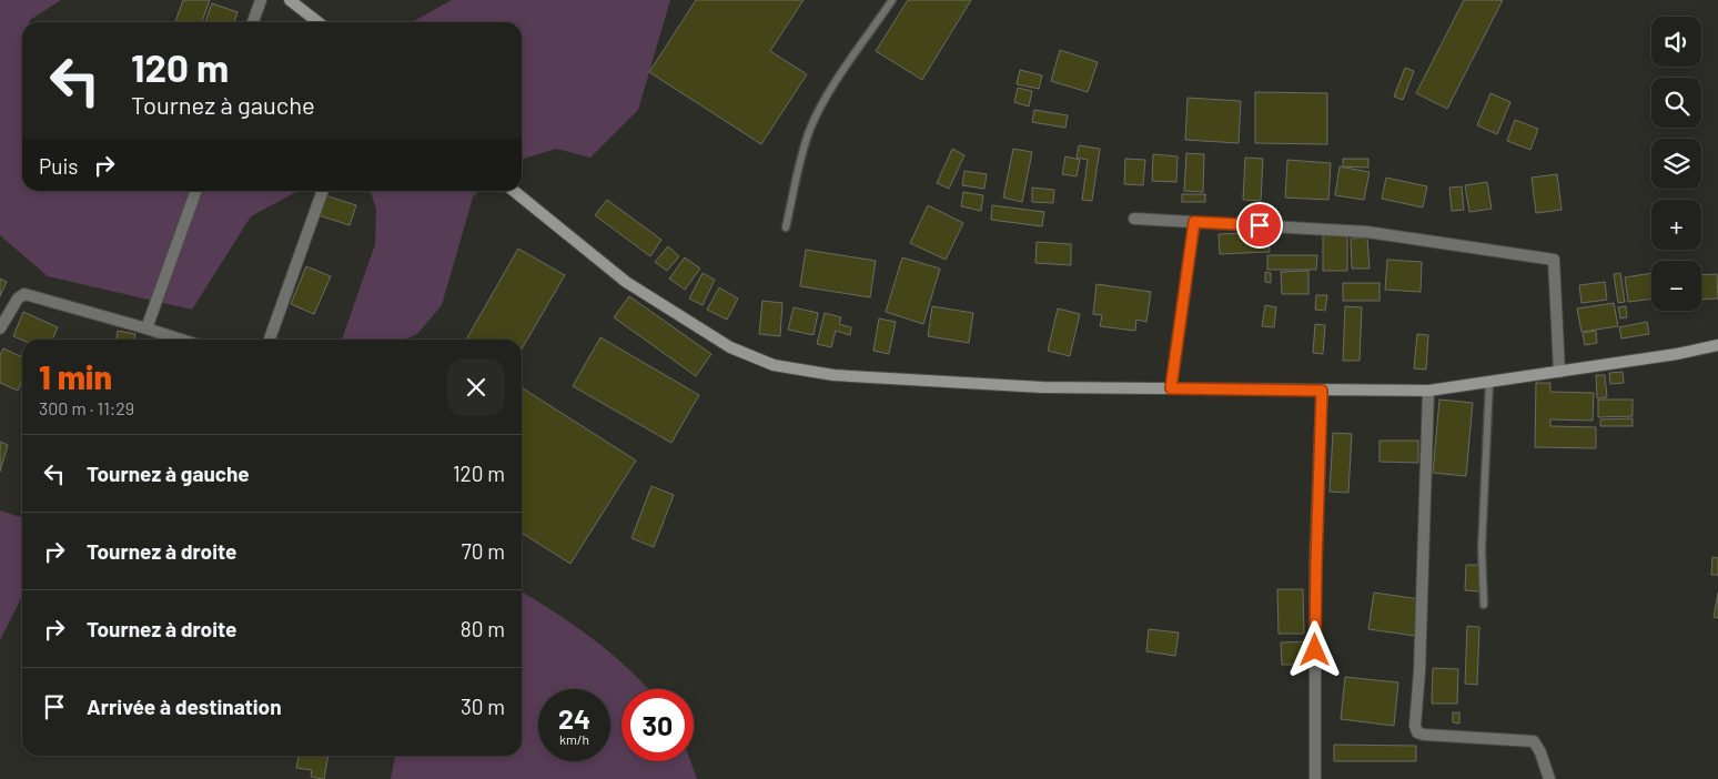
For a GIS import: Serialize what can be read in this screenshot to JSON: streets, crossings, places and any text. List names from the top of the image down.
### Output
{
  "page": {
    "map_buttons": ["+", "−"],
    "turn": ["120 m", "Tournez à gauche"],
    "then": "Puis",
    "heading": ["1 min", "300 m · 11:29"],
    "list": [
      {
        "name": "Tournez à gauche",
        "value": "120 m"
      },
      {
        "name": "Tournez à droite",
        "value": "70 m"
      },
      {
        "name": "Tournez à droite",
        "value": "80 m"
      },
      {
        "name": "Arrivée à destination",
        "value": "30 m"
      }
    ],
    "speed": "24 km/h",
    "limit": "30"
  }
}
